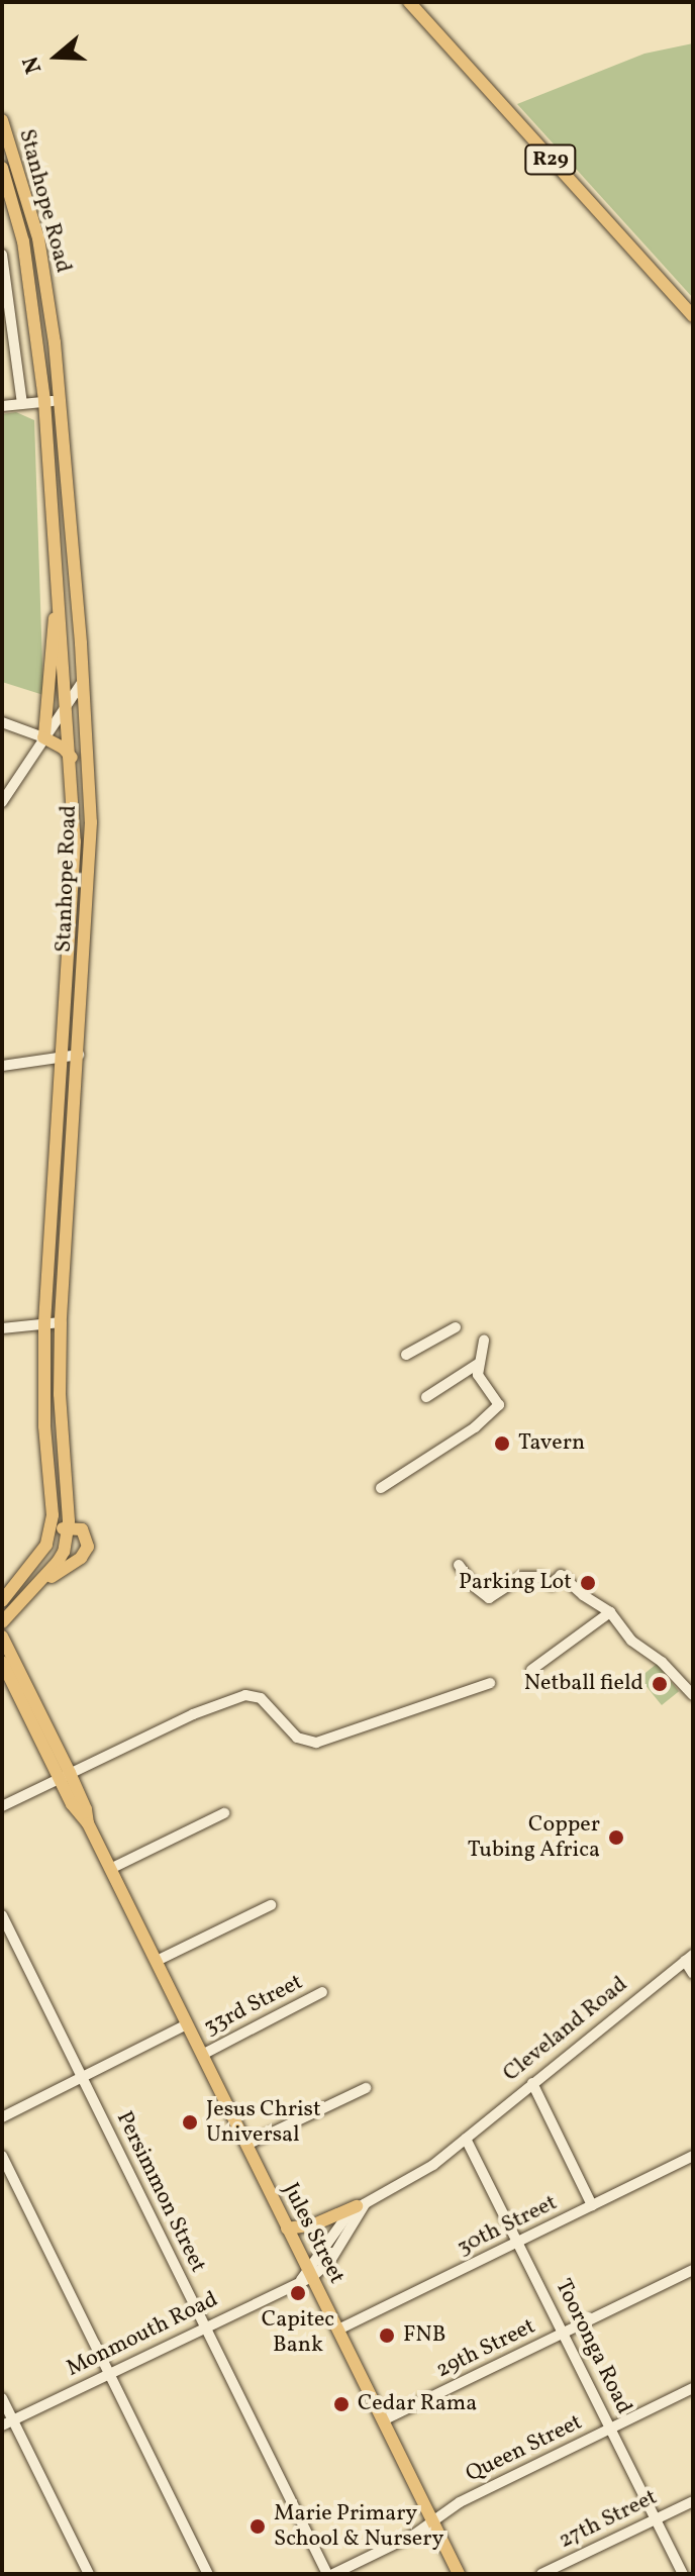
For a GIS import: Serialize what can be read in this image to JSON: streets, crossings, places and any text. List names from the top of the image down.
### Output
{
  "streets": {
    "main road": ["R29", "Stanhope Road", "Jules Street"],
    "street": [
      "33rd Street",
      "Cleveland Road",
      "Persimmon Street",
      "30th Street",
      "Monmouth Road",
      "Tooronga Road",
      "29th Street",
      "Queen Street",
      "27th Street"
    ]
  },
  "crossings": [
    ["33rd Street", "Jules Street"],
    ["Cleveland Road", "Tooronga Road"],
    ["Persimmon Street", "Monmouth Road"],
    ["30th Street", "Jules Street"],
    ["30th Street", "Tooronga Road"],
    ["Jules Street", "Monmouth Road"],
    ["Jules Street", "29th Street"],
    ["Jules Street", "Queen Street"],
    ["Tooronga Road", "29th Street"],
    ["Tooronga Road", "Queen Street"],
    ["Tooronga Road", "27th Street"]
  ],
  "places": [
    "Tavern",
    "Parking Lot",
    "Netball field",
    "Copper Tubing Africa",
    "Jesus Christ Universal",
    "Capitec Bank",
    "FNB",
    "Cedar Rama",
    "Marie Primary School & Nursery"
  ],
  "north": "left"
}
